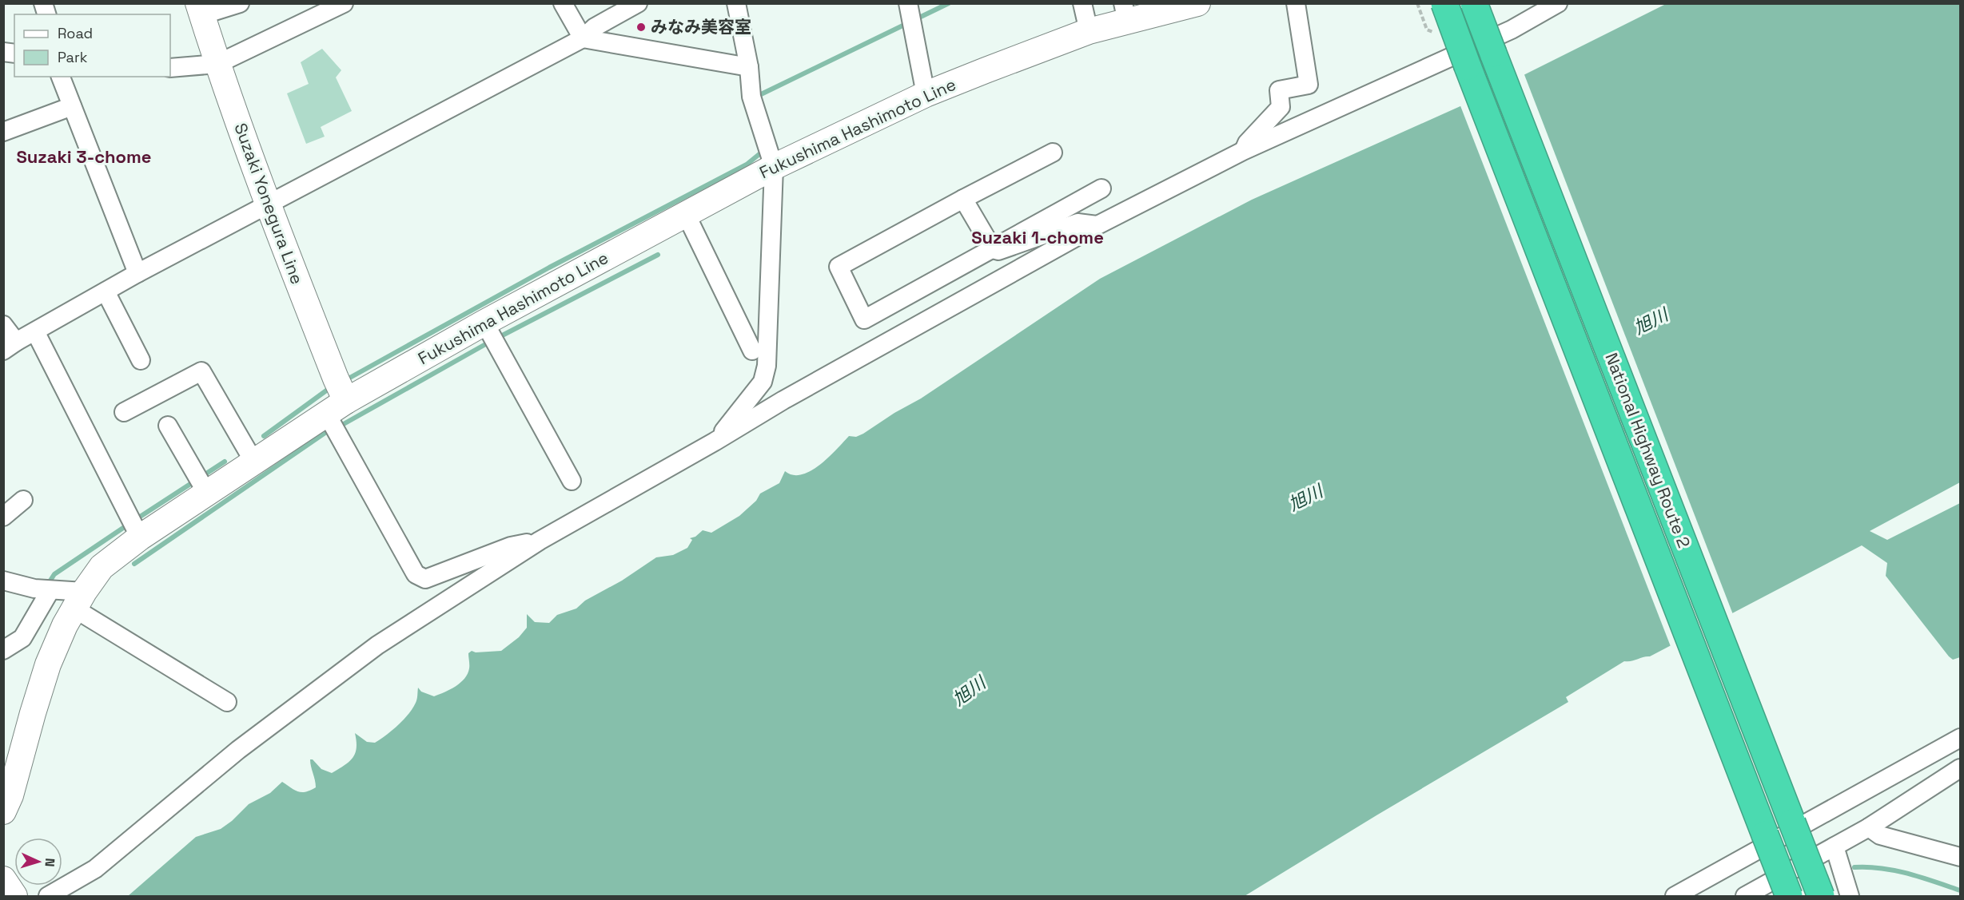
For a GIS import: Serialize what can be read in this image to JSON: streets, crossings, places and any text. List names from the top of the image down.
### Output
{
  "streets": {
    "highway": ["National Highway Route 2"],
    "main road": ["Fukushima Hashimoto Line", "Suzaki Yonegura Line"]
  },
  "crossings": [
    ["Fukushima Hashimoto Line", "Suzaki Yonegura Line"]
  ],
  "districts": ["Suzaki 3-chome", "Suzaki 1-chome"],
  "water": ["旭川"],
  "places": ["みなみ美容室"],
  "legend": ["Road", "Park"],
  "north": "right"
}
